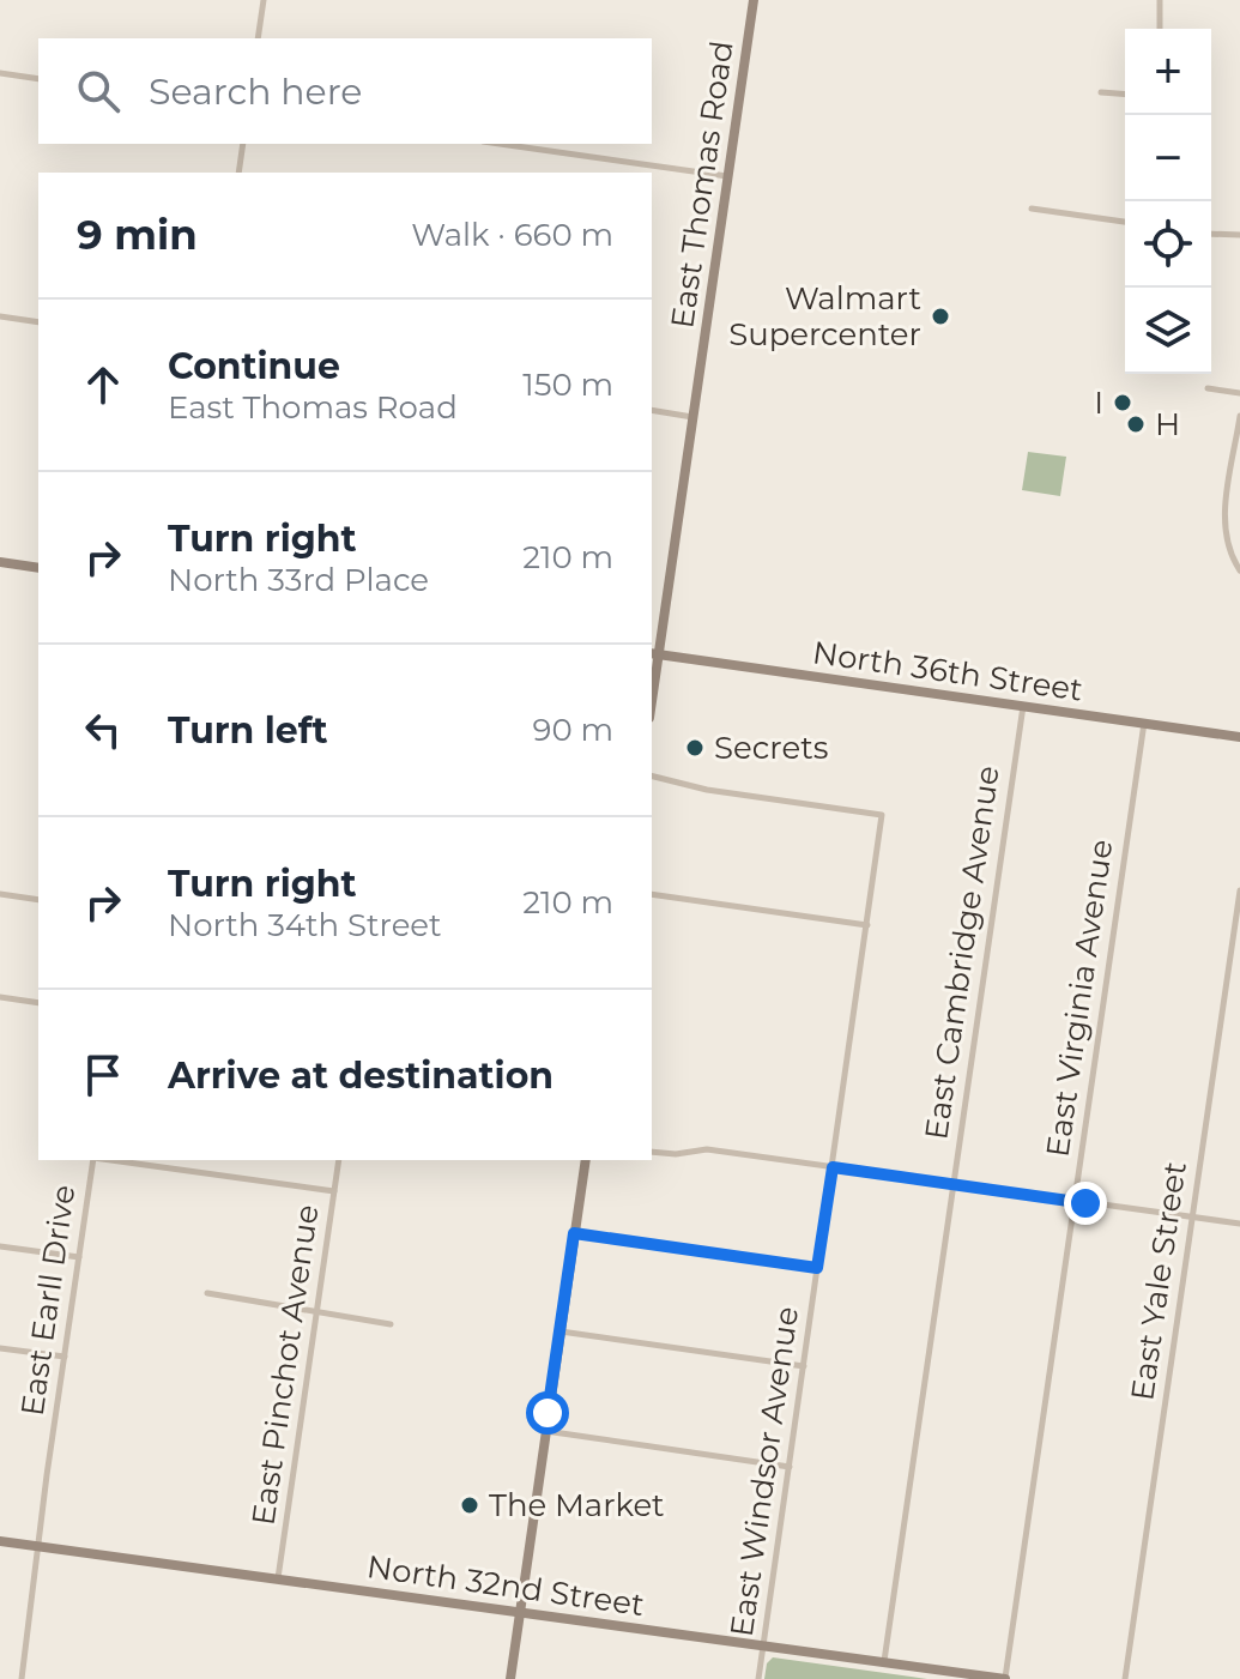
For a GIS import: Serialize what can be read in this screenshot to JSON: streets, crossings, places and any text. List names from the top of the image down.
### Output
{
  "streets": {
    "main road": ["East Thomas Road", "North 36th Street", "North 32nd Street"],
    "street": [
      "East Cambridge Avenue",
      "East Virginia Avenue",
      "East Yale Street",
      "East Earll Drive",
      "East Pinchot Avenue",
      "East Windsor Avenue"
    ]
  },
  "crossings": [
    ["East Thomas Road", "North 36th Street"],
    ["North 36th Street", "East Cambridge Avenue"],
    ["North 36th Street", "East Virginia Avenue"],
    ["East Cambridge Avenue", "North 32nd Street"],
    ["East Virginia Avenue", "North 32nd Street"],
    ["East Earll Drive", "North 32nd Street"],
    ["East Pinchot Avenue", "North 32nd Street"],
    ["East Windsor Avenue", "North 32nd Street"]
  ],
  "places": [
    "Walmart Supercenter",
    "I",
    "H",
    "Secrets",
    "The Market"
  ],
  "page": {
    "map_buttons": ["+", "−"],
    "search": "Search here",
    "heading": ["9 min", "Walk · 660 m"],
    "list": [
      ["Continue", "East Thomas Road", "150 m"],
      ["Turn right", "North 33rd Place", "210 m"],
      ["Turn left", "90 m"],
      ["Turn right", "North 34th Street", "210 m"],
      "Arrive at destination"
    ]
  }
}
